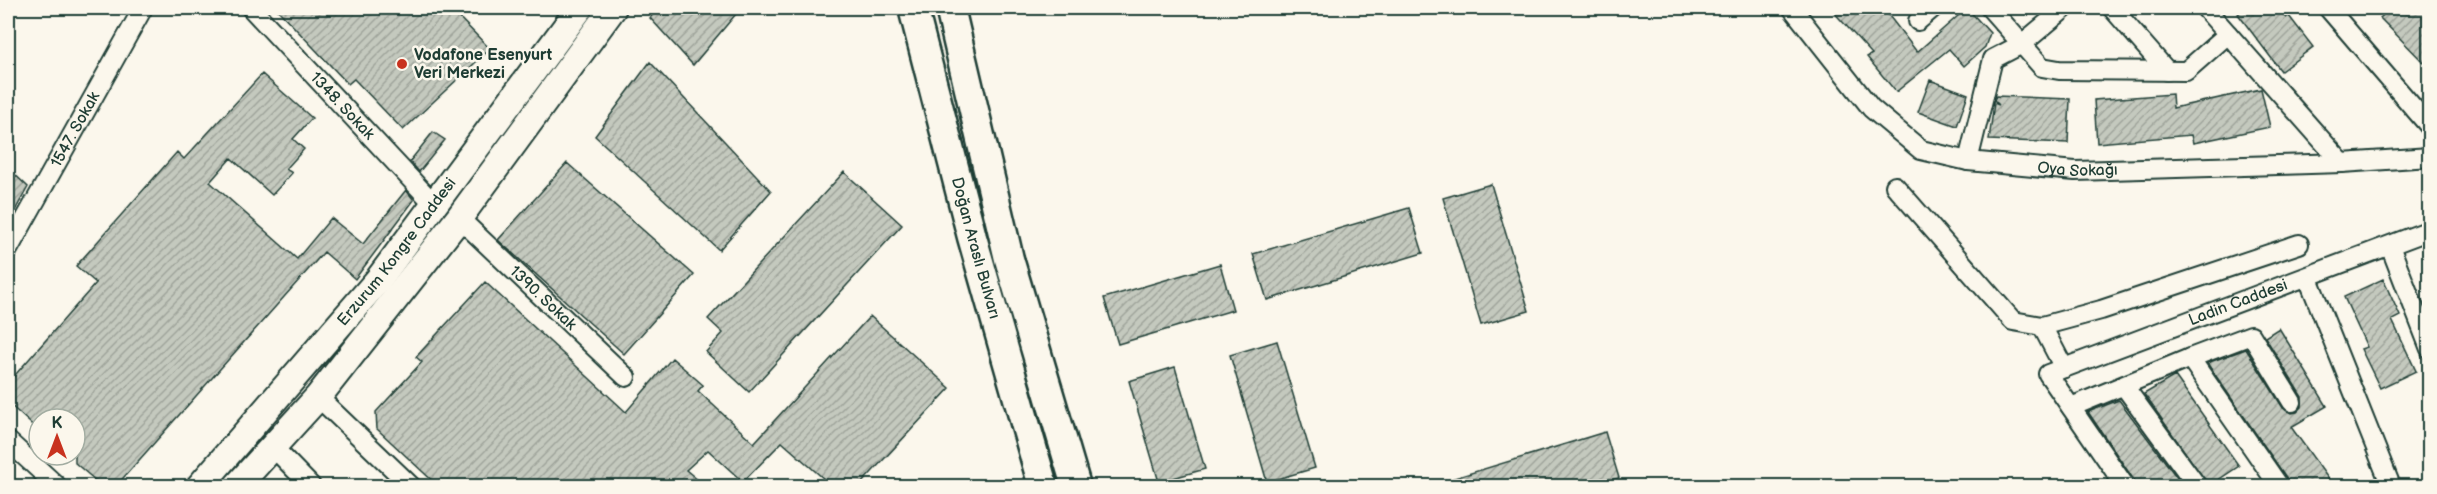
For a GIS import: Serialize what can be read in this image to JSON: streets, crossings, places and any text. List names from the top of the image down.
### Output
{
  "streets": {
    "main road": ["Doğan Araslı Bulvarı", "Erzurum Kongre Caddesi"],
    "street": [
      "1348. Sokak",
      "1547. Sokak",
      "Oya Sokağı",
      "1390. Sokak",
      "Ladin Caddesi"
    ]
  },
  "crossings": [
    ["1348. Sokak", "Erzurum Kongre Caddesi"],
    ["Erzurum Kongre Caddesi", "1390. Sokak"]
  ],
  "places": ["Vodafone Esenyurt Veri Merkezi"],
  "north": "top"
}
